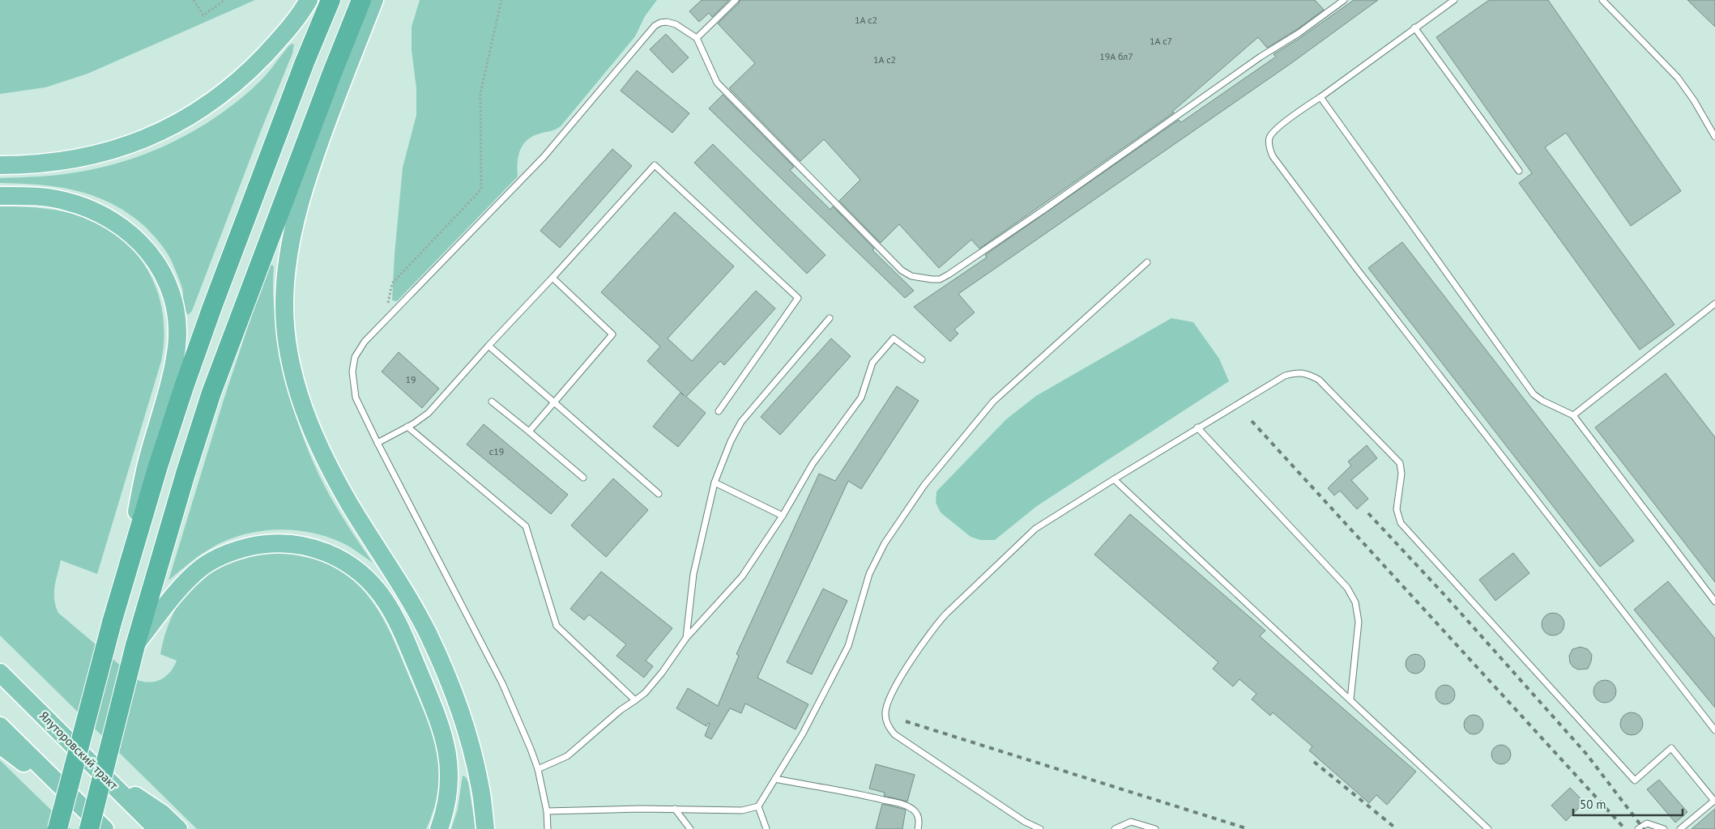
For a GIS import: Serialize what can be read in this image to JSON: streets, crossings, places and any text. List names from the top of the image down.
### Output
{
  "streets": {
    "main road": ["Ялуторовский тракт"]
  },
  "house_numbers": [
    "1А с2",
    "1А с7",
    "19А бл7",
    "1А с2",
    "19",
    "с19"
  ],
  "scale_bar": "50 m"
}
